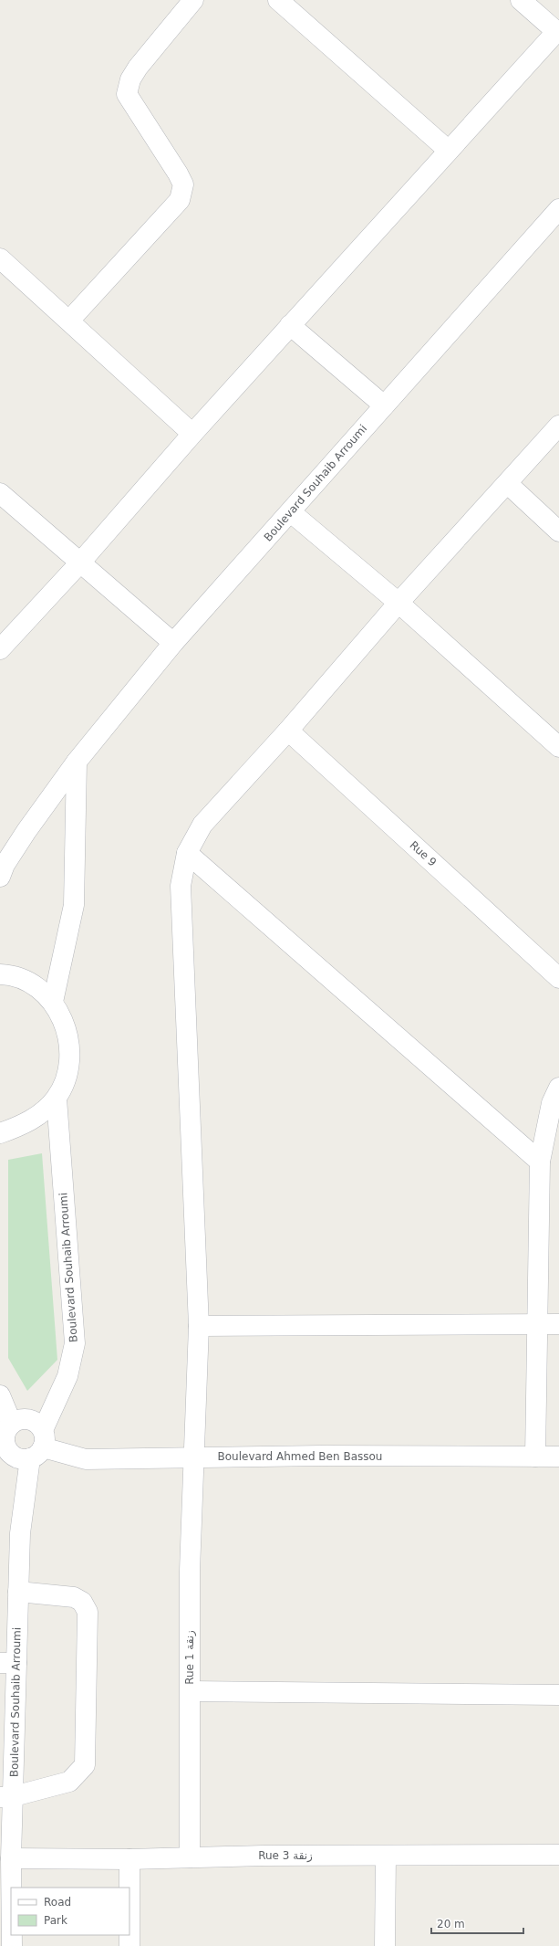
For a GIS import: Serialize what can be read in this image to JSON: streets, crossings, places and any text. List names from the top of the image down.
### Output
{
  "streets": {
    "street": [
      "Boulevard Souhaib Arroumi",
      "Rue 9",
      "Boulevard Ahmed Ben Bassou",
      "Rue 1 زنقة",
      "Rue 3 زنقة"
    ]
  },
  "crossings": [
    ["Boulevard Souhaib Arroumi", "Boulevard Ahmed Ben Bassou"],
    ["Boulevard Souhaib Arroumi", "Rue 3 زنقة"],
    ["Rue 9", "Rue 1 زنقة"],
    ["Boulevard Ahmed Ben Bassou", "Rue 1 زنقة"],
    ["Rue 1 زنقة", "Rue 3 زنقة"]
  ],
  "legend": ["Road", "Park"],
  "scale_bar": "20 m"
}
